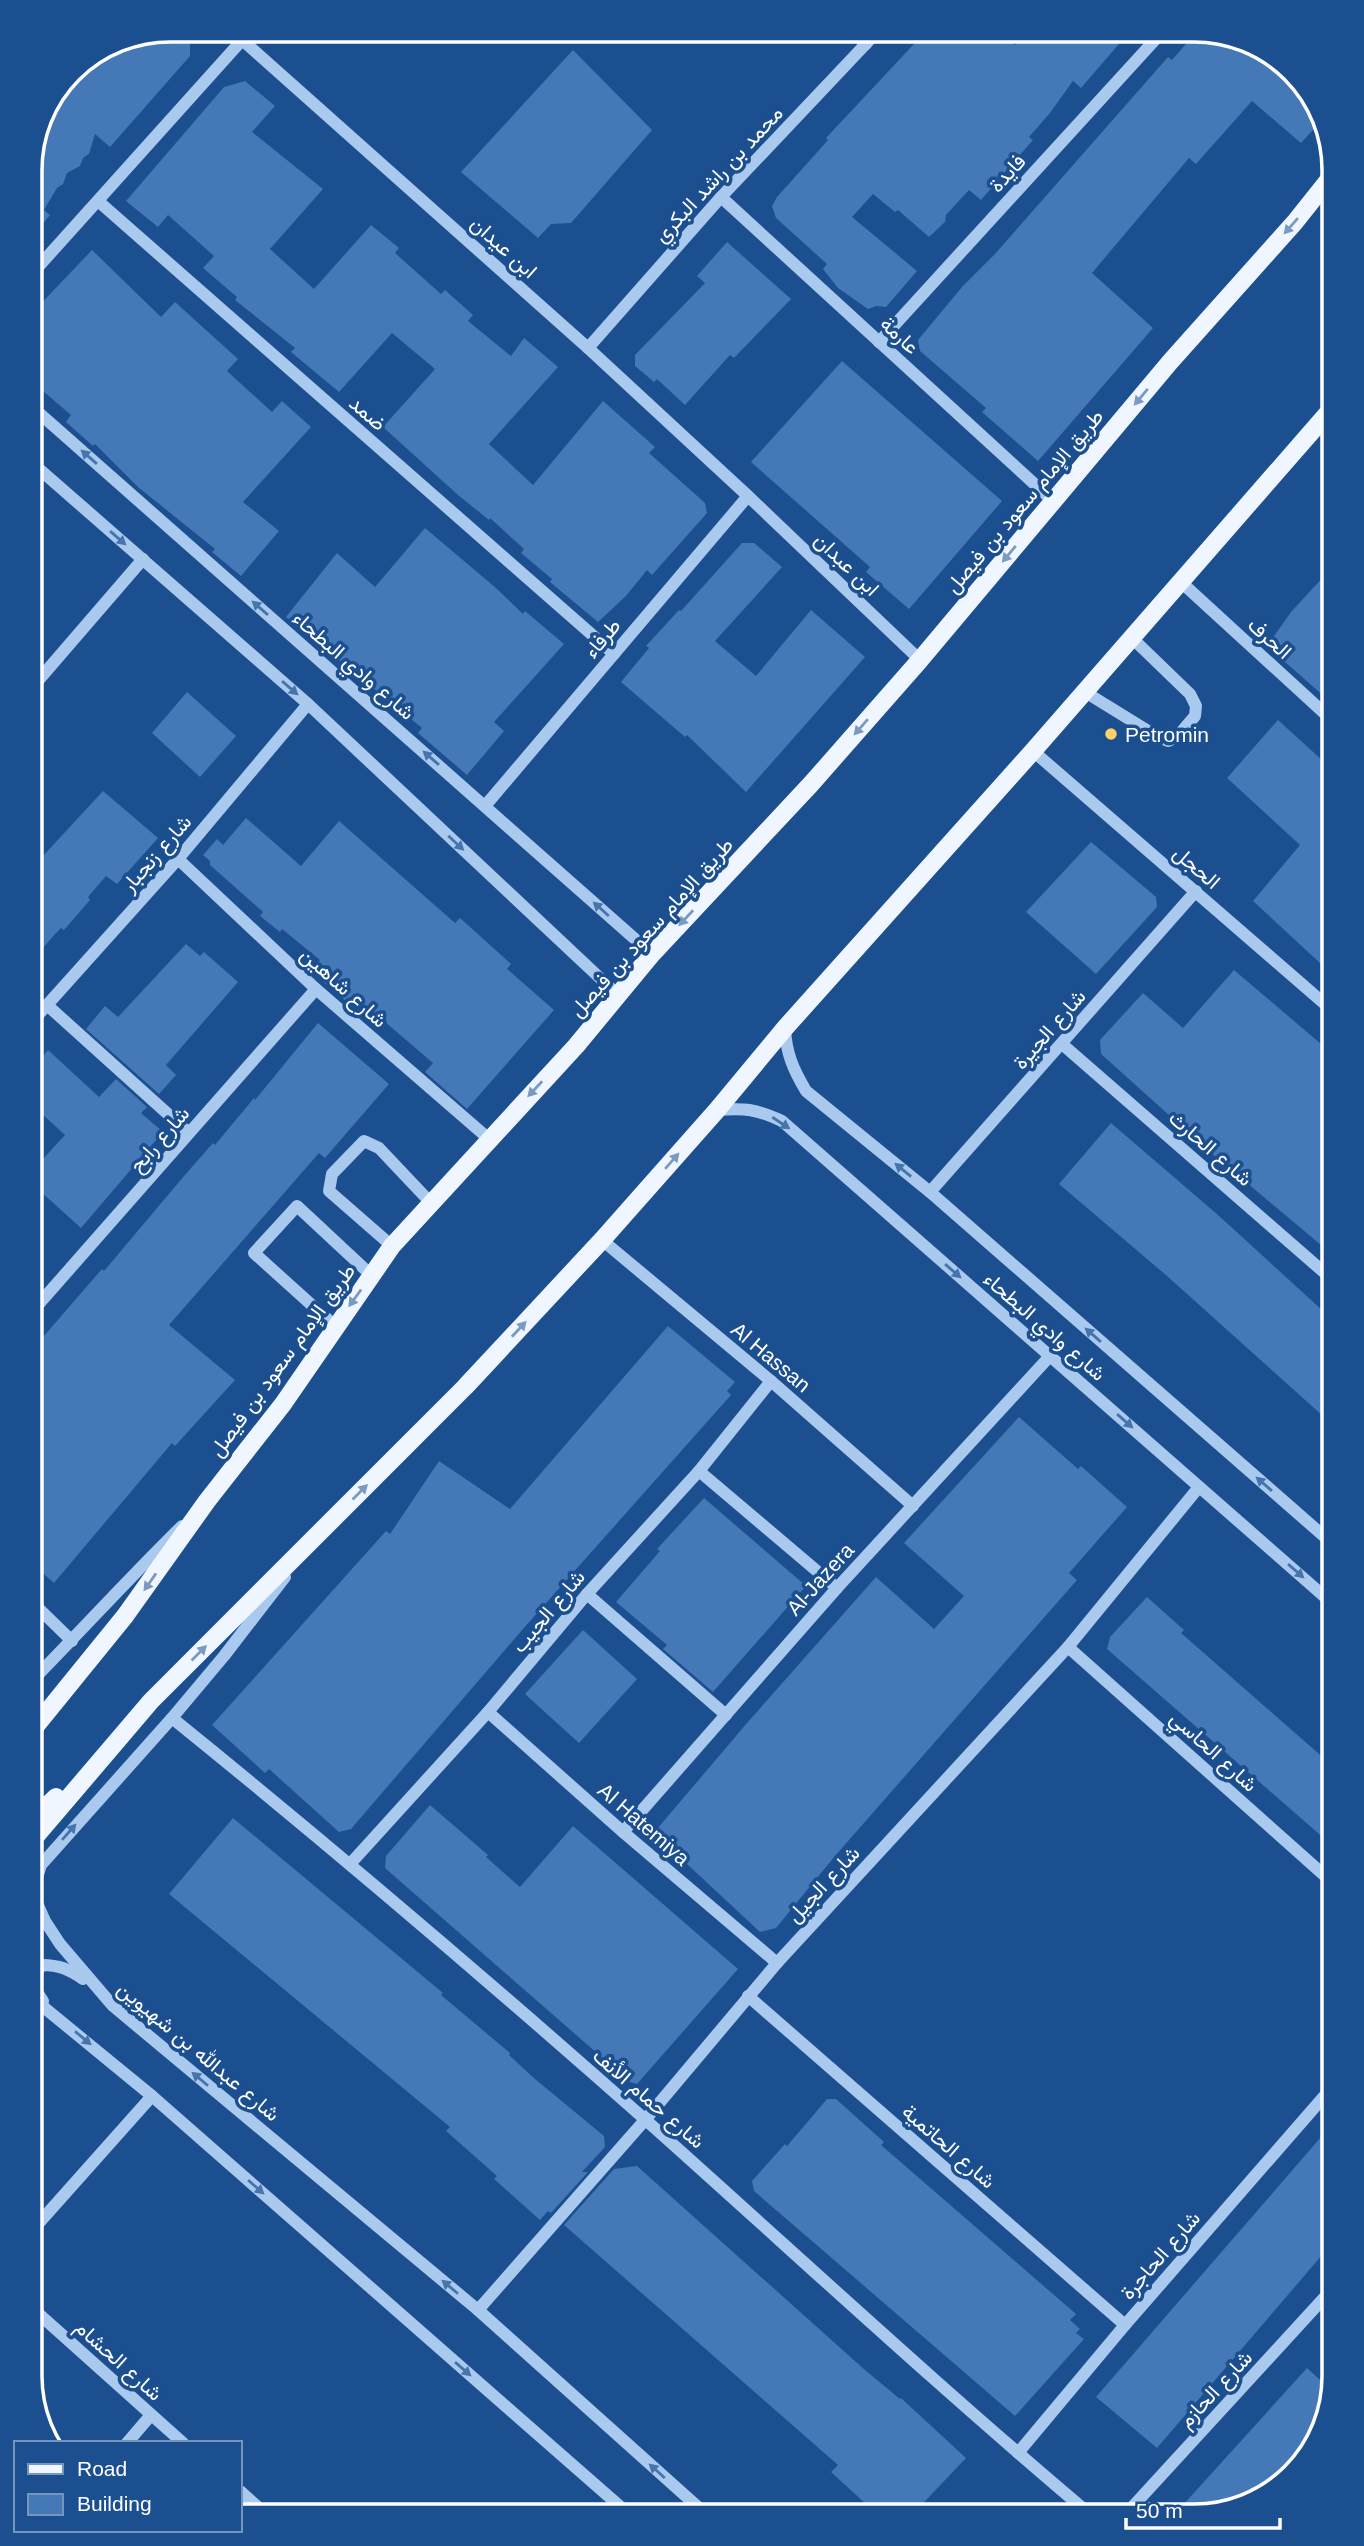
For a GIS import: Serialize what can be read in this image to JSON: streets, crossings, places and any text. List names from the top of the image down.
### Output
{
  "streets": {
    "main road": ["طريق الإمام سعود بن فيصل"],
    "street": [
      "فايدة",
      "محمد بن راشد البكري",
      "ابن عيدان",
      "عارمة",
      "ضمد",
      "ابن عبدان",
      "طرفاء",
      "الحرف",
      "شارع وادي البطحاء",
      "شارع زنجبار",
      "الحجل",
      "شارع شاهين",
      "شارع الجيرة",
      "شارع رابح",
      "شارع الحارث",
      "Al Hassan",
      "Al-Jazera",
      "شارع الجيب",
      "شارع الحاسي",
      "Al Hatemiya",
      "شارع الجيل",
      "شارع عبدالله بن شهيوين",
      "شارع حمام الأنف",
      "شارع الحاتمية",
      "شارع الحاجرة",
      "شارع الحشام",
      "شارع الحازم"
    ]
  },
  "crossings": [
    ["فايدة", "عارمة"],
    ["محمد بن راشد البكري", "ابن عيدان"],
    ["محمد بن راشد البكري", "عارمة"],
    ["ابن عيدان", "ابن عبدان"],
    ["ابن عيدان", "طرفاء"],
    ["عارمة", "طريق الإمام سعود بن فيصل"],
    ["ضمد", "طرفاء"],
    ["طريق الإمام سعود بن فيصل", "ابن عبدان"],
    ["طريق الإمام سعود بن فيصل", "شارع وادي البطحاء"],
    ["طريق الإمام سعود بن فيصل", "شارع شاهين"],
    ["ابن عبدان", "طرفاء"],
    ["طرفاء", "شارع وادي البطحاء"],
    ["شارع وادي البطحاء", "شارع الجيرة"],
    ["شارع وادي البطحاء", "Al-Jazera"],
    ["شارع وادي البطحاء", "شارع الجيل"],
    ["شارع زنجبار", "شارع شاهين"],
    ["الحجل", "شارع الجيرة"],
    ["شارع شاهين", "شارع رابح"],
    ["شارع الجيرة", "شارع الحارث"],
    ["Al Hassan", "Al-Jazera"],
    ["Al Hassan", "شارع الجيب"],
    ["Al-Jazera", "Al Hatemiya"],
    ["شارع الجيب", "Al Hatemiya"],
    ["شارع الجيب", "شارع حمام الأنف"],
    ["شارع الحاسي", "شارع الجيل"],
    ["Al Hatemiya", "شارع الجيل"],
    ["شارع الجيل", "شارع عبدالله بن شهيوين"],
    ["شارع الجيل", "شارع حمام الأنف"],
    ["شارع الجيل", "شارع الحاتمية"],
    ["شارع عبدالله بن شهيوين", "شارع حمام الأنف"],
    ["شارع حمام الأنف", "شارع الحاجرة"],
    ["شارع الحاتمية", "شارع الحاجرة"]
  ],
  "places": ["Petromin"],
  "legend": ["Road", "Building"],
  "scale_bar": "50 m"
}
